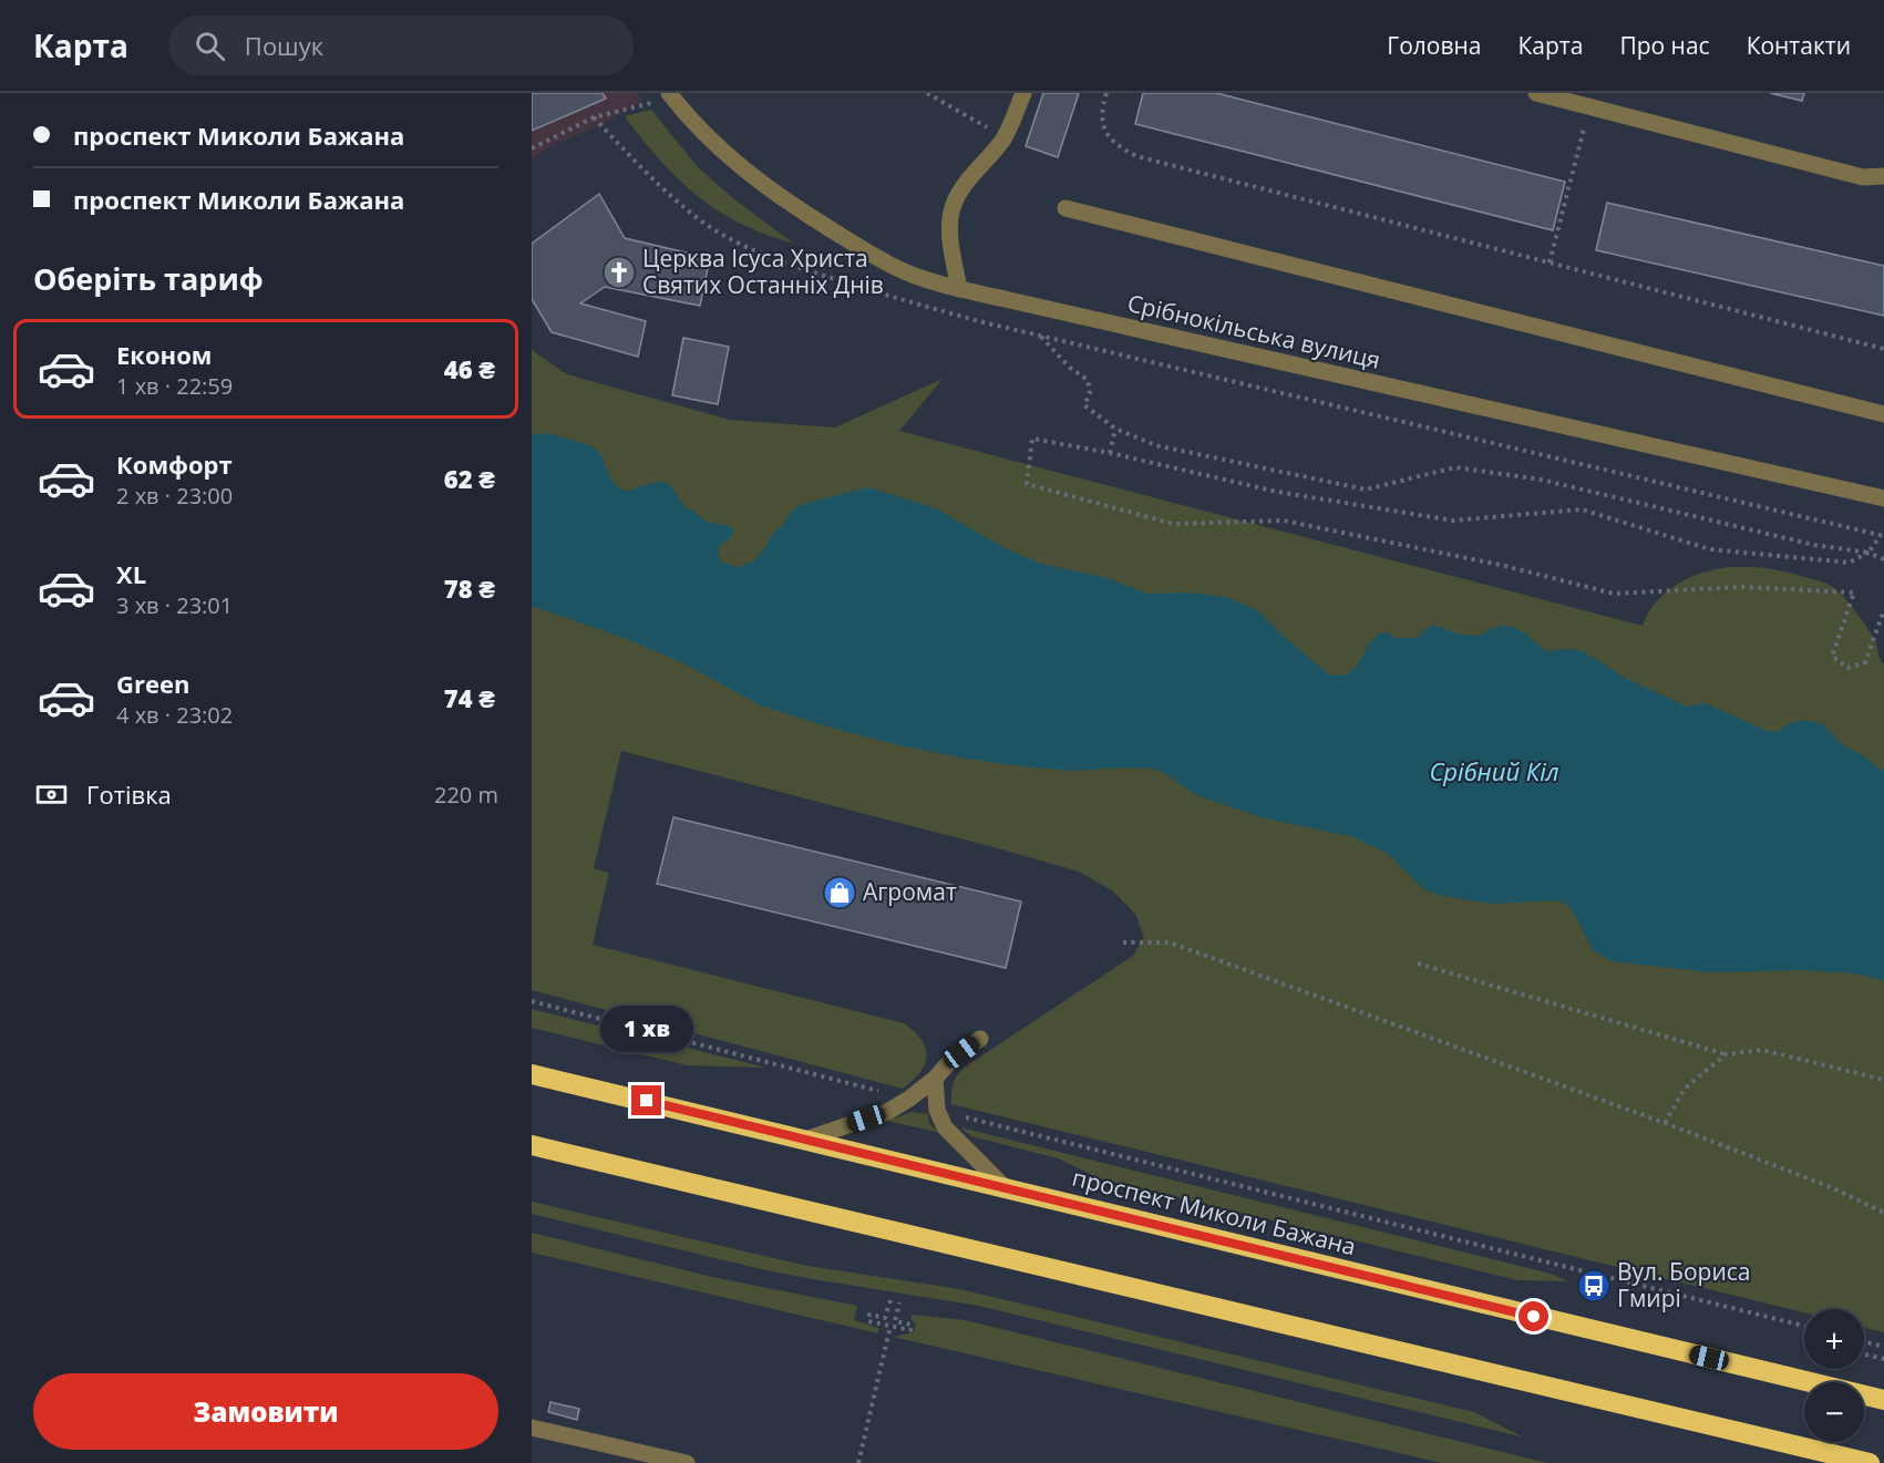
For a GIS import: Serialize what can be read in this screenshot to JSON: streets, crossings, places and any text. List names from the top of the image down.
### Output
{
  "streets": {
    "highway": ["проспект Миколи Бажана"],
    "street": ["Срібнокільська вулиця"]
  },
  "water": ["Срібний Кіл"],
  "places": {
    "church": ["Церква Ісуса Христа Святих Останніх Днів"],
    "shop": ["Агромат"],
    "bus stop": ["Вул. Бориса Гмирі"]
  },
  "page": {
    "header": "Карта",
    "search": "Пошук",
    "nav": [
      "Головна",
      "Карта",
      "Про нас",
      "Контакти"
    ],
    "banner": ["проспект Миколи Бажана", "проспект Миколи Бажана"],
    "heading": "Оберіть тариф",
    "list": [
      {
        "name": "Економ",
        "note": "1 хв · 22:59",
        "value": "46 ₴"
      },
      {
        "name": "Комфорт",
        "note": "2 хв · 23:00",
        "value": "62 ₴"
      },
      {
        "name": "XL",
        "note": "3 хв · 23:01",
        "value": "78 ₴"
      },
      {
        "name": "Green",
        "note": "4 хв · 23:02",
        "value": "74 ₴"
      }
    ],
    "pay": ["Готівка", "220 m"],
    "bubble": "1 хв",
    "map_buttons": ["+", "−"],
    "buttons": "Замовити"
  }
}
